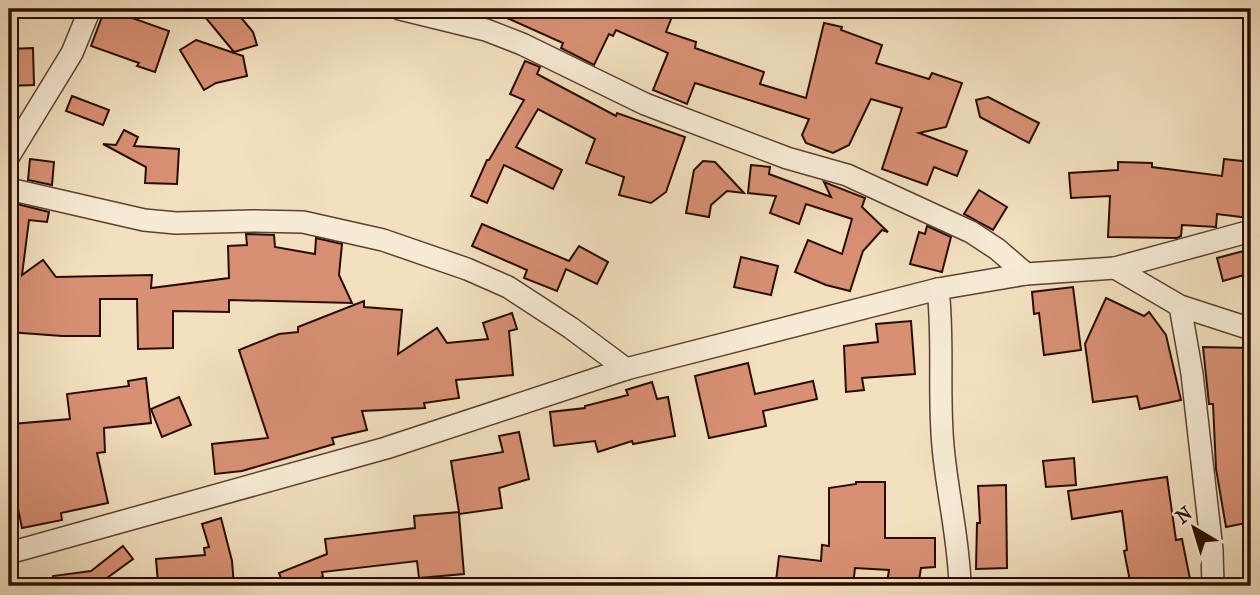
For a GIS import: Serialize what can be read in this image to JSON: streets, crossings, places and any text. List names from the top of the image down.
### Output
{
  "north": "top left"
}
